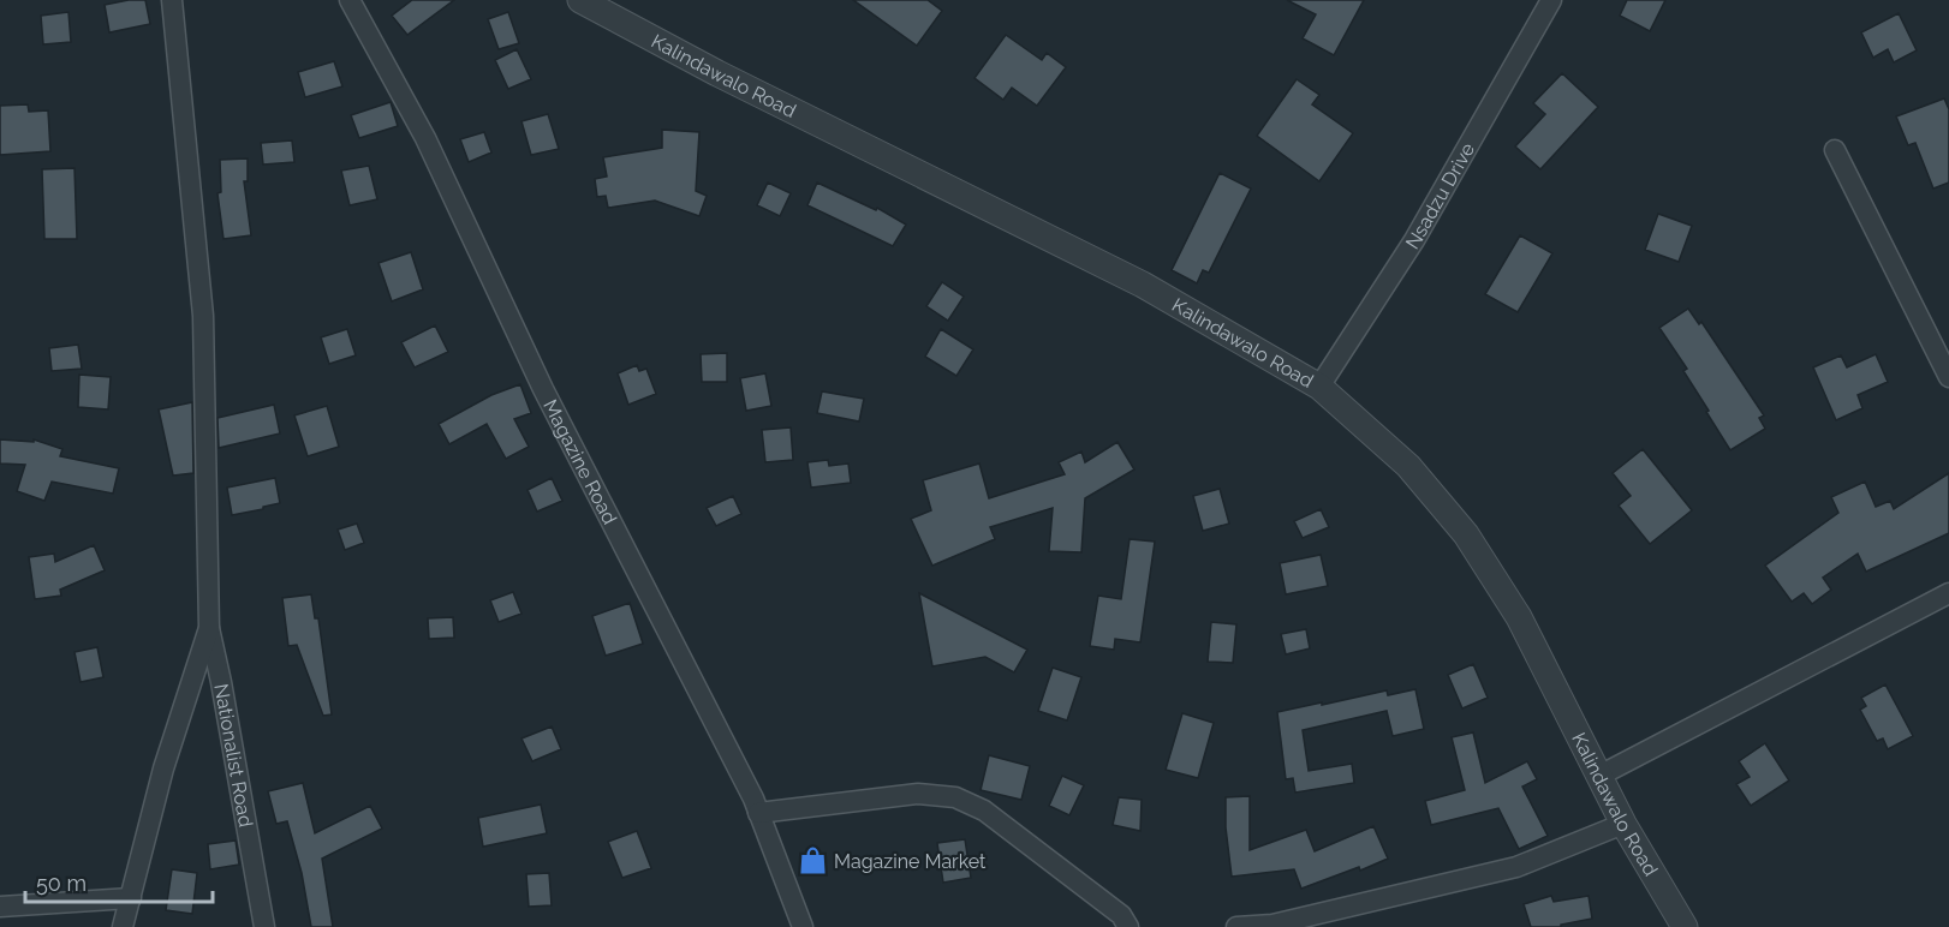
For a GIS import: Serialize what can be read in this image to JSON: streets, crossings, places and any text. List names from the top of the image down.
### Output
{
  "streets": {
    "street": [
      "Kalindawalo Road",
      "Nsadzu Drive",
      "Magazine Road",
      "Nationalist Road"
    ]
  },
  "crossings": [
    ["Kalindawalo Road", "Nsadzu Drive"]
  ],
  "places": {
    "shop": ["Magazine Market"]
  },
  "scale_bar": "50 m"
}
